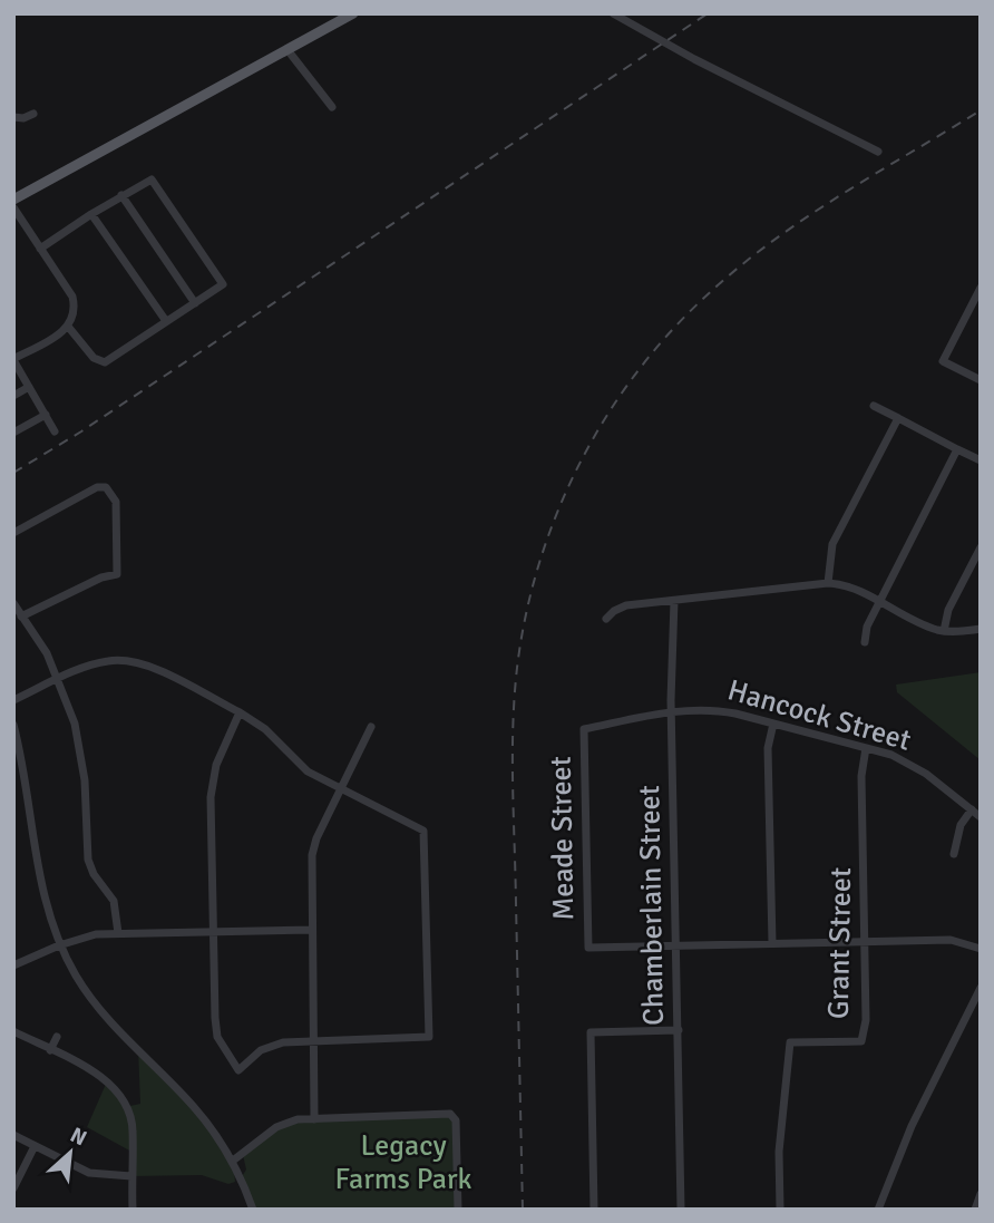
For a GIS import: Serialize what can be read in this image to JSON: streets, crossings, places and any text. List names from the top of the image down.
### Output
{
  "streets": {
    "street": [
      "Hancock Street",
      "Meade Street",
      "Chamberlain Street",
      "Grant Street"
    ]
  },
  "crossings": [
    ["Hancock Street", "Meade Street"],
    ["Hancock Street", "Chamberlain Street"],
    ["Hancock Street", "Grant Street"],
    ["Meade Street", "Chamberlain Street"]
  ],
  "parks": ["Legacy Farms Park"],
  "north": "top right"
}
